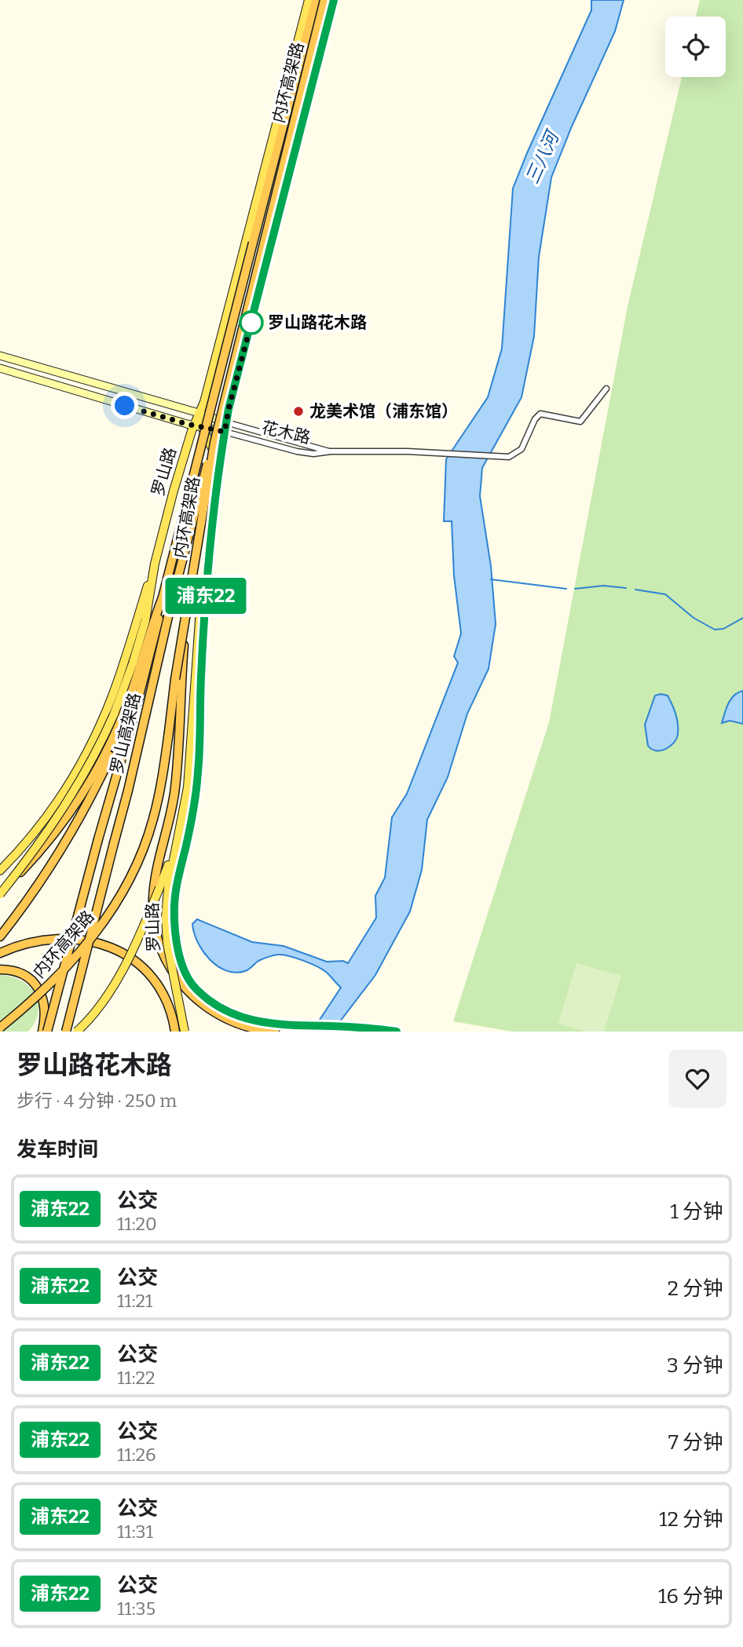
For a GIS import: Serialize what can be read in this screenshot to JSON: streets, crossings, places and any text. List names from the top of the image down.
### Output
{
  "streets": {
    "highway": ["内环高架路", "罗山高架路"],
    "main road": ["花木路", "罗山路"]
  },
  "crossings": [
    ["内环高架路", "罗山路"],
    ["内环高架路", "罗山高架路"],
    ["花木路", "罗山路"]
  ],
  "water": ["三八河"],
  "places": ["罗山路花木路", "龙美术馆（浦东馆）"],
  "lines": ["bus line 浦东22"],
  "page": {
    "on_map": "浦东22",
    "heading": [
      ["罗山路花木路", "步行 · 4 分钟 · 250 m"],
      "发车时间"
    ],
    "list": [
      {
        "mark": "浦东22",
        "name": "公交",
        "note": "11:20",
        "value": "1 分钟"
      },
      {
        "mark": "浦东22",
        "name": "公交",
        "note": "11:21",
        "value": "2 分钟"
      },
      {
        "mark": "浦东22",
        "name": "公交",
        "note": "11:22",
        "value": "3 分钟"
      },
      {
        "mark": "浦东22",
        "name": "公交",
        "note": "11:26",
        "value": "7 分钟"
      },
      {
        "mark": "浦东22",
        "name": "公交",
        "note": "11:31",
        "value": "12 分钟"
      },
      {
        "mark": "浦东22",
        "name": "公交",
        "note": "11:35",
        "value": "16 分钟"
      }
    ]
  }
}
